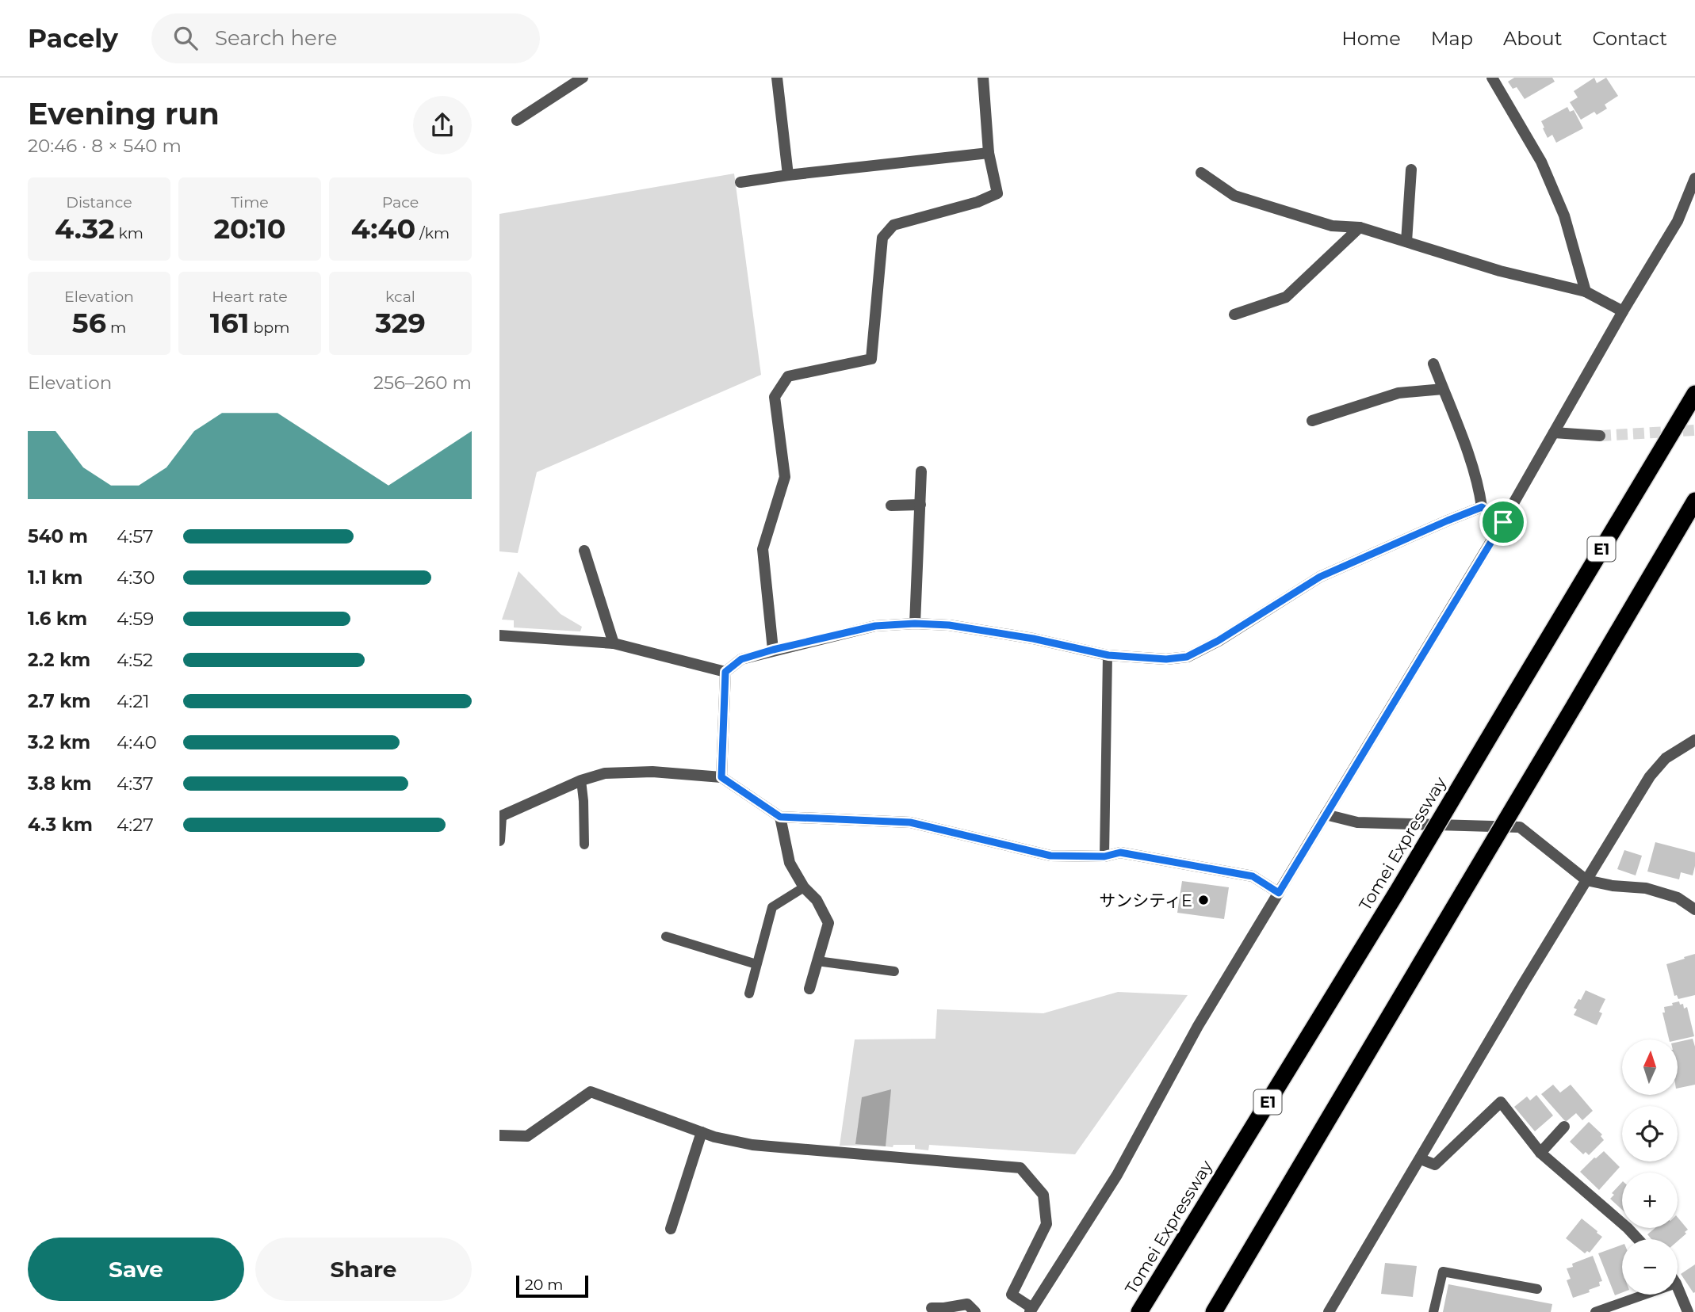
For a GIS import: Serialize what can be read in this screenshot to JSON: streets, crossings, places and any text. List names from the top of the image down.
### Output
{
  "streets": {
    "highway": ["E1", "Tomei Expressway"]
  },
  "places": ["サンシティE"],
  "scale_bar": "20 m",
  "north": "top",
  "page": {
    "header": "Pacely",
    "search": "Search here",
    "nav": [
      "Home",
      "Map",
      "About",
      "Contact"
    ],
    "heading": ["Evening run", "20:46 · 8 × 540 m"],
    "stats": [
      ["Distance", "4.32 km"],
      ["Time", "20:10"],
      ["Pace", "4:40 /km"],
      ["Elevation", "56 m"],
      ["Heart rate", "161 bpm"],
      ["kcal", "329"]
    ],
    "chart": ["Elevation", "256–260 m"],
    "list": [
      {
        "name": "540 m",
        "note": "4:57"
      },
      {
        "name": "1.1 km",
        "note": "4:30"
      },
      {
        "name": "1.6 km",
        "note": "4:59"
      },
      {
        "name": "2.2 km",
        "note": "4:52"
      },
      {
        "name": "2.7 km",
        "note": "4:21"
      },
      {
        "name": "3.2 km",
        "note": "4:40"
      },
      {
        "name": "3.8 km",
        "note": "4:37"
      },
      {
        "name": "4.3 km",
        "note": "4:27"
      }
    ],
    "map_buttons": ["+", "−"],
    "buttons": ["Save", "Share"],
    "scale": "20 m"
  }
}
